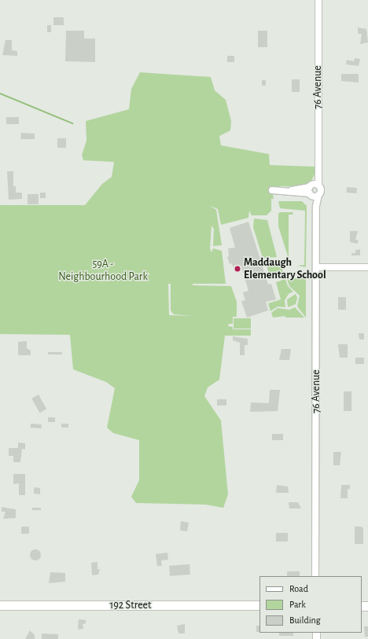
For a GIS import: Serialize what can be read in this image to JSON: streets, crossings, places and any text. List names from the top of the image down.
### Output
{
  "streets": {
    "main road": ["192 Street"],
    "street": ["76 Avenue"]
  },
  "parks": ["59A - Neighbourhood Park"],
  "places": ["Maddaugh Elementary School"],
  "legend": ["Road", "Park", "Building"]
}
